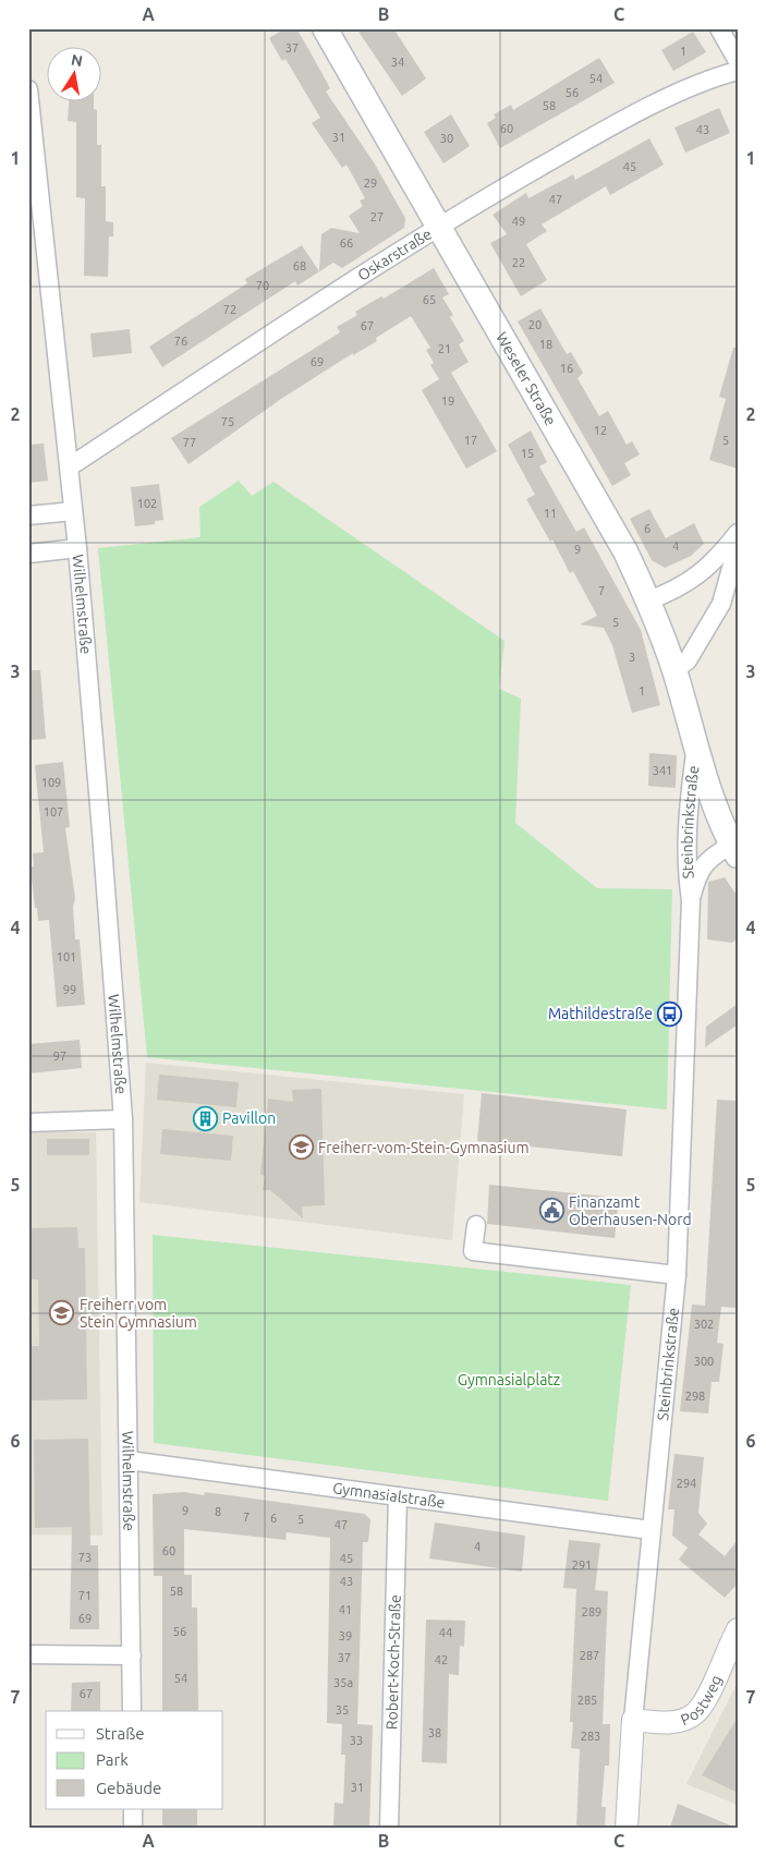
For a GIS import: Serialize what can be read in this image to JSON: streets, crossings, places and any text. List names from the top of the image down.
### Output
{
  "streets": {
    "main road": ["Weseler Straße"],
    "street": [
      "Oskarstraße",
      "Wilhelmstraße",
      "Steinbrinkstraße",
      "Gymnasialstraße",
      "Robert-Koch-Straße",
      "Postweg"
    ]
  },
  "crossings": [
    ["Oskarstraße", "Weseler Straße"],
    ["Oskarstraße", "Wilhelmstraße"],
    ["Weseler Straße", "Steinbrinkstraße"],
    ["Wilhelmstraße", "Gymnasialstraße"],
    ["Steinbrinkstraße", "Gymnasialstraße"],
    ["Steinbrinkstraße", "Postweg"],
    ["Gymnasialstraße", "Robert-Koch-Straße"]
  ],
  "parks": ["Gymnasialplatz"],
  "places": {
    "bus stop": ["Mathildestraße"],
    "building": ["Pavillon"],
    "school or university": ["Freiherr-vom-Stein-Gymnasium", "Freiherr vom Stein Gymnasium"],
    "public building": ["Finanzamt Oberhausen-Nord"]
  },
  "house_numbers": [
    "37",
    "1",
    "34",
    "54",
    "56",
    "58",
    "60",
    "43",
    "31",
    "30",
    "45",
    "29",
    "47",
    "27",
    "49",
    "66",
    "22",
    "68",
    "70",
    "65",
    "72",
    "20",
    "67",
    "76",
    "18",
    "21",
    "69",
    "16",
    "19",
    "75",
    "12",
    "17",
    "5",
    "77",
    "15",
    "102",
    "11",
    "6",
    "4",
    "9",
    "7",
    "5",
    "3",
    "1",
    "341",
    "109",
    "107",
    "101",
    "99",
    "97",
    "302",
    "300",
    "298",
    "294",
    "9",
    "8",
    "7",
    "6",
    "5",
    "47",
    "4",
    "60",
    "73",
    "45",
    "291",
    "43",
    "58",
    "71",
    "41",
    "289",
    "69",
    "56",
    "44",
    "39",
    "287",
    "37",
    "42",
    "54",
    "35a",
    "67",
    "285",
    "35",
    "38",
    "283",
    "33",
    "31"
  ],
  "legend": ["Straße", "Park", "Gebäude"],
  "north": "top",
  "grid": {
    "columns": ["A", "B", "C"],
    "rows": [
      "1",
      "2",
      "3",
      "4",
      "5",
      "6",
      "7"
    ]
  }
}
